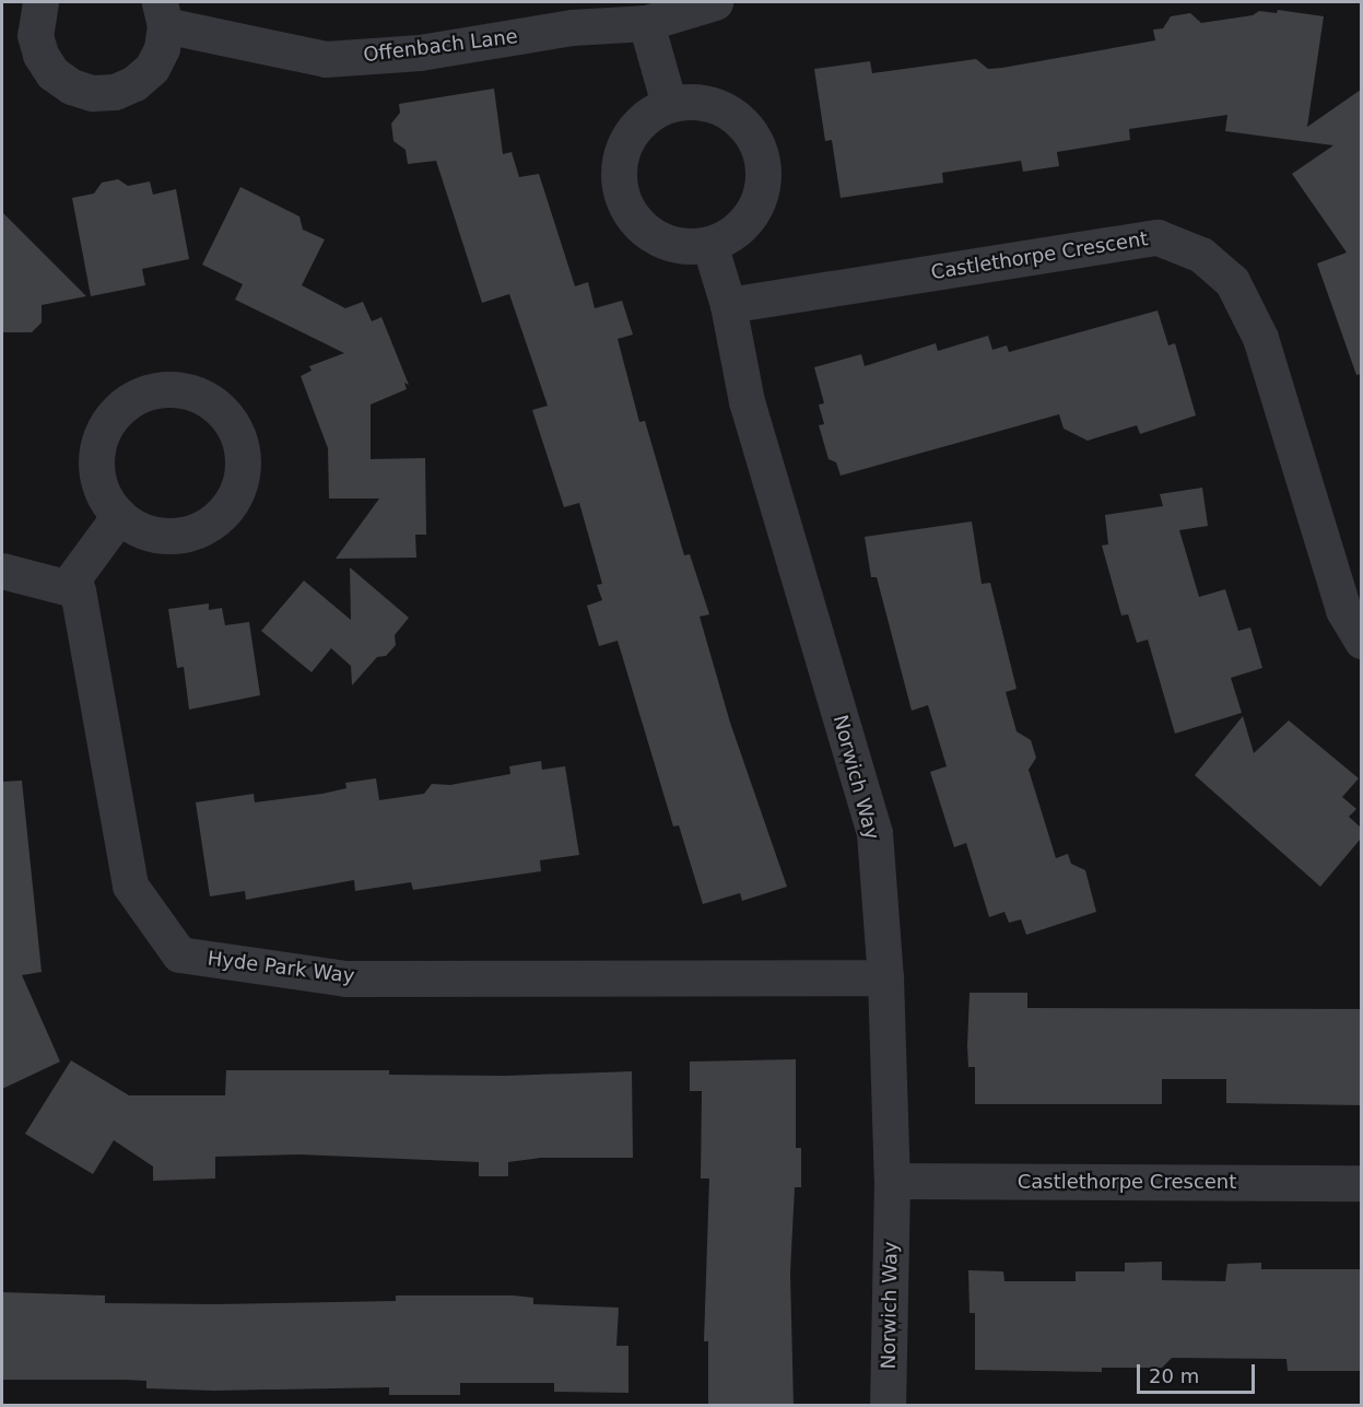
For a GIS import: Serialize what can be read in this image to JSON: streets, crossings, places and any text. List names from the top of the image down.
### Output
{
  "streets": {
    "street": [
      "Offenbach Lane",
      "Castlethorpe Crescent",
      "Norwich Way",
      "Hyde Park Way"
    ]
  },
  "crossings": [
    ["Castlethorpe Crescent", "Norwich Way"],
    ["Norwich Way", "Hyde Park Way"]
  ],
  "scale_bar": "20 m"
}
